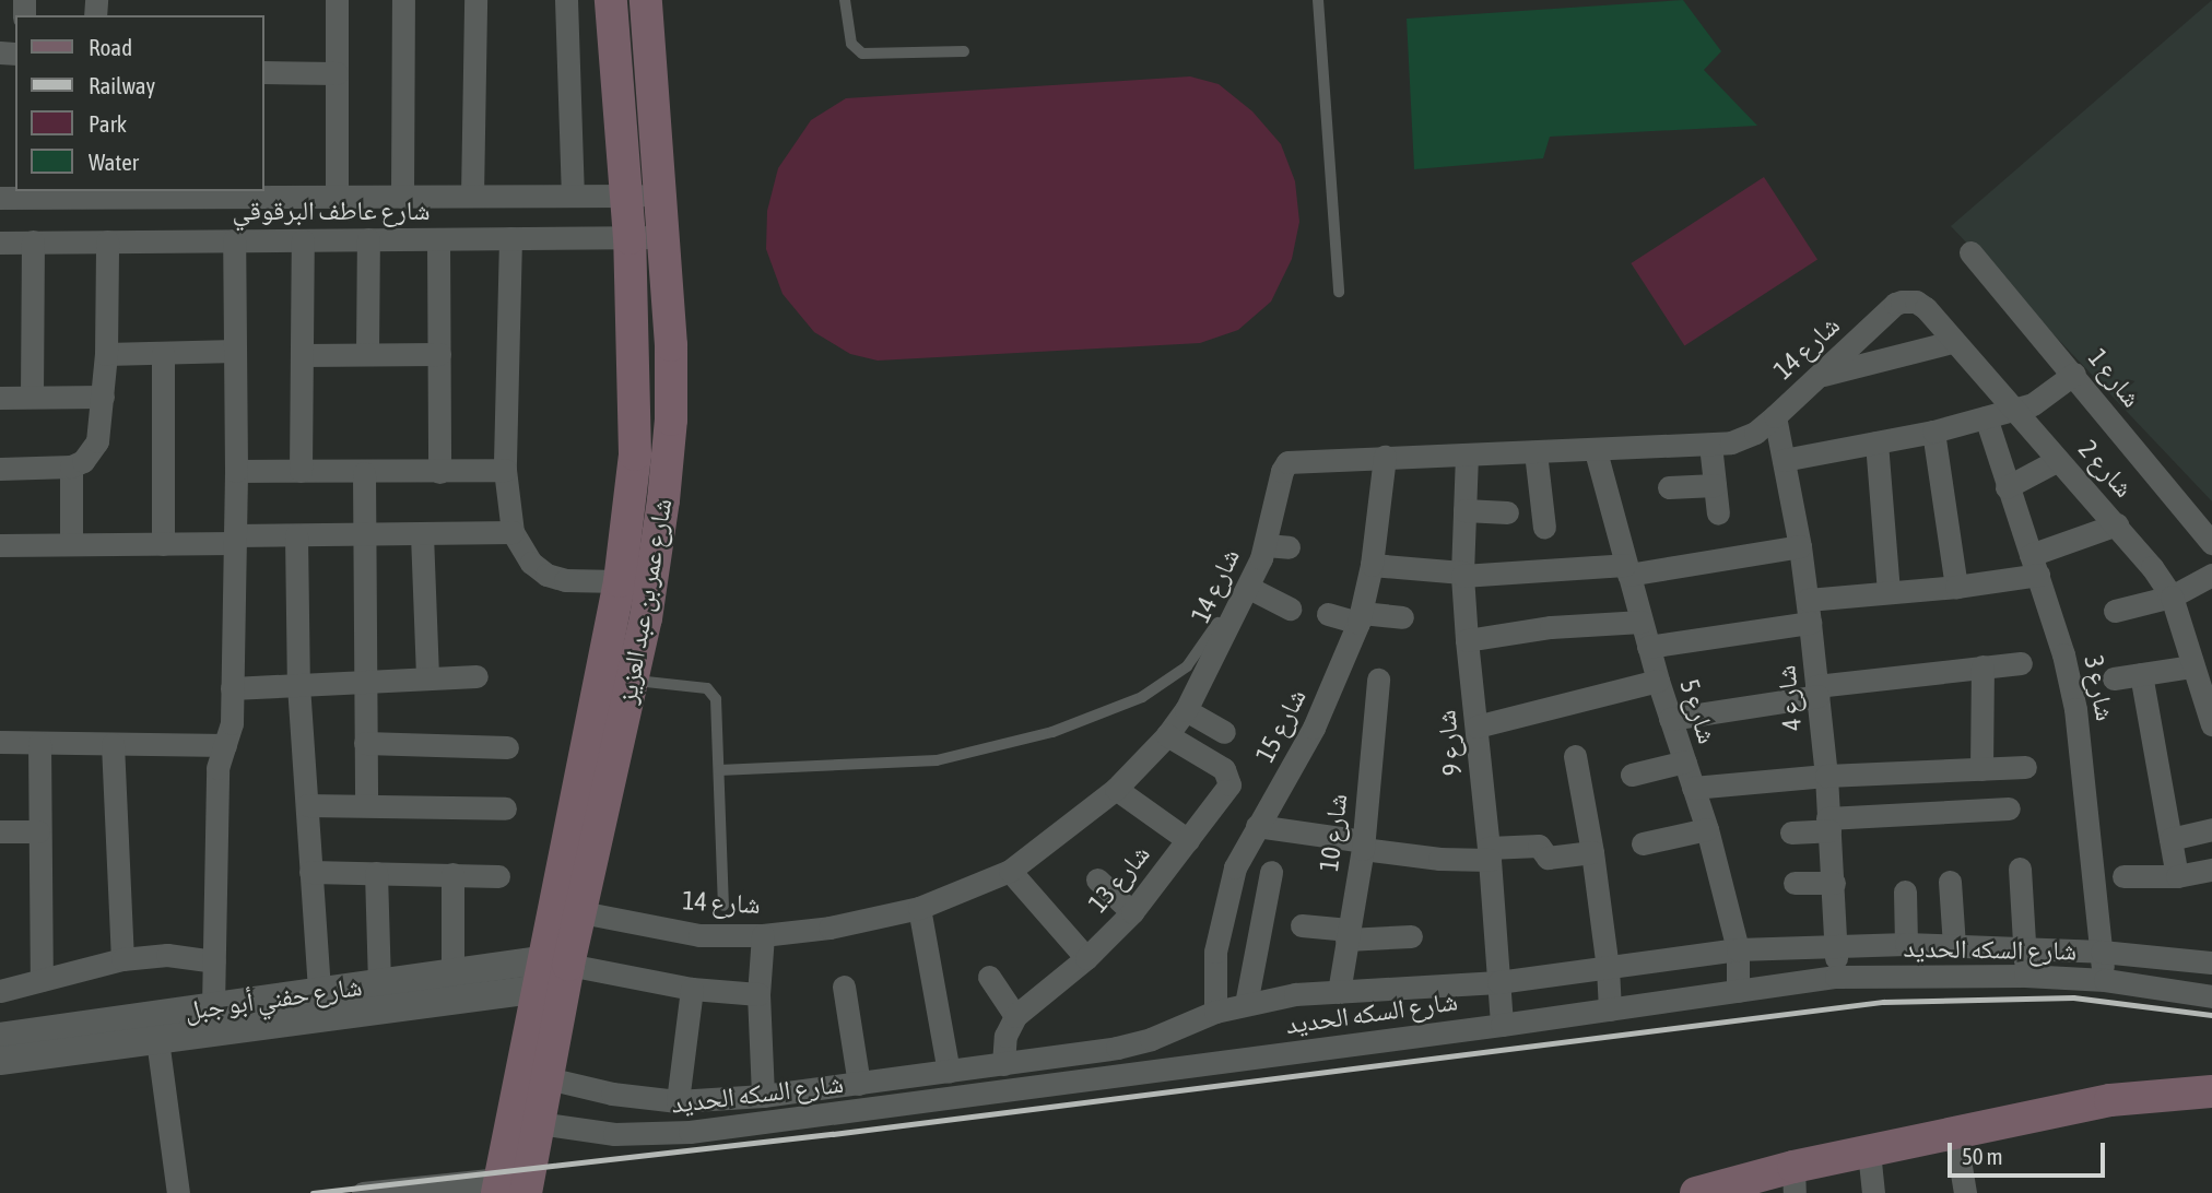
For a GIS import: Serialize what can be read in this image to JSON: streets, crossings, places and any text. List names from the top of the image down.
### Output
{
  "streets": {
    "main road": ["شارع عمر بن عبد العزيز"],
    "street": [
      "شارع عاطف البرقوقي",
      "شارع 14",
      "شارع 1",
      "شارع 2",
      "شارع 3",
      "شارع 4",
      "شارع 5",
      "شارع 15",
      "شارع 9",
      "شارع 10",
      "شارع 13",
      "شارع السكه الحديد",
      "شارع حفني أبو جبل"
    ]
  },
  "crossings": [
    ["شارع عاطف البرقوقي", "شارع عمر بن عبد العزيز"],
    ["شارع 14", "شارع 2"],
    ["شارع 14", "شارع عمر بن عبد العزيز"],
    ["شارع 14", "شارع 4"],
    ["شارع 14", "شارع 5"],
    ["شارع 14", "شارع 15"],
    ["شارع 14", "شارع 9"],
    ["شارع 14", "شارع 13"],
    ["شارع عمر بن عبد العزيز", "شارع السكه الحديد"],
    ["شارع عمر بن عبد العزيز", "شارع حفني أبو جبل"],
    ["شارع 3", "شارع السكه الحديد"],
    ["شارع 4", "شارع السكه الحديد"],
    ["شارع 5", "شارع السكه الحديد"],
    ["شارع 15", "شارع السكه الحديد"],
    ["شارع 9", "شارع السكه الحديد"],
    ["شارع 10", "شارع السكه الحديد"]
  ],
  "legend": [
    "Road",
    "Railway",
    "Park",
    "Water"
  ],
  "scale_bar": "50 m"
}
